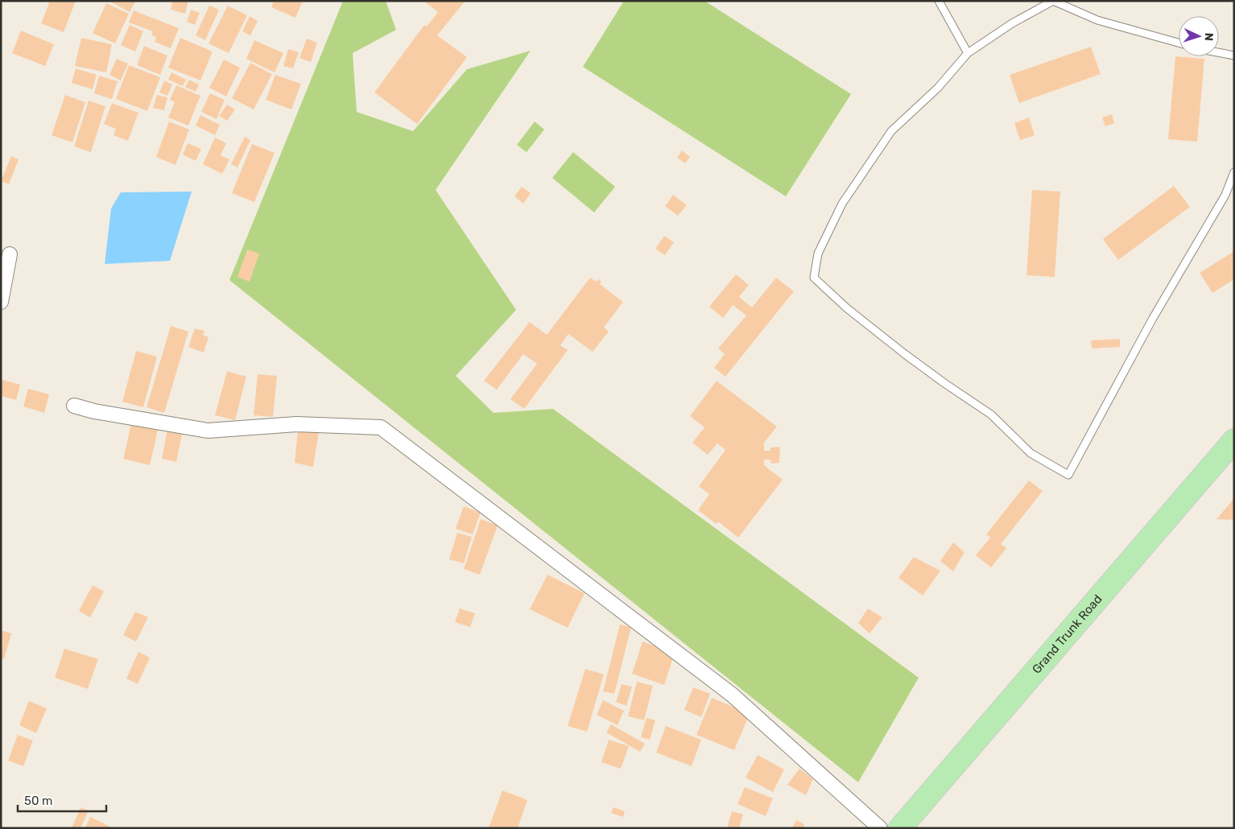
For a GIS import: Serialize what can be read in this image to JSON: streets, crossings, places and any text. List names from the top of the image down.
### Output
{
  "streets": {
    "highway": ["Grand Trunk Road"]
  },
  "scale_bar": "50 m",
  "north": "right"
}
